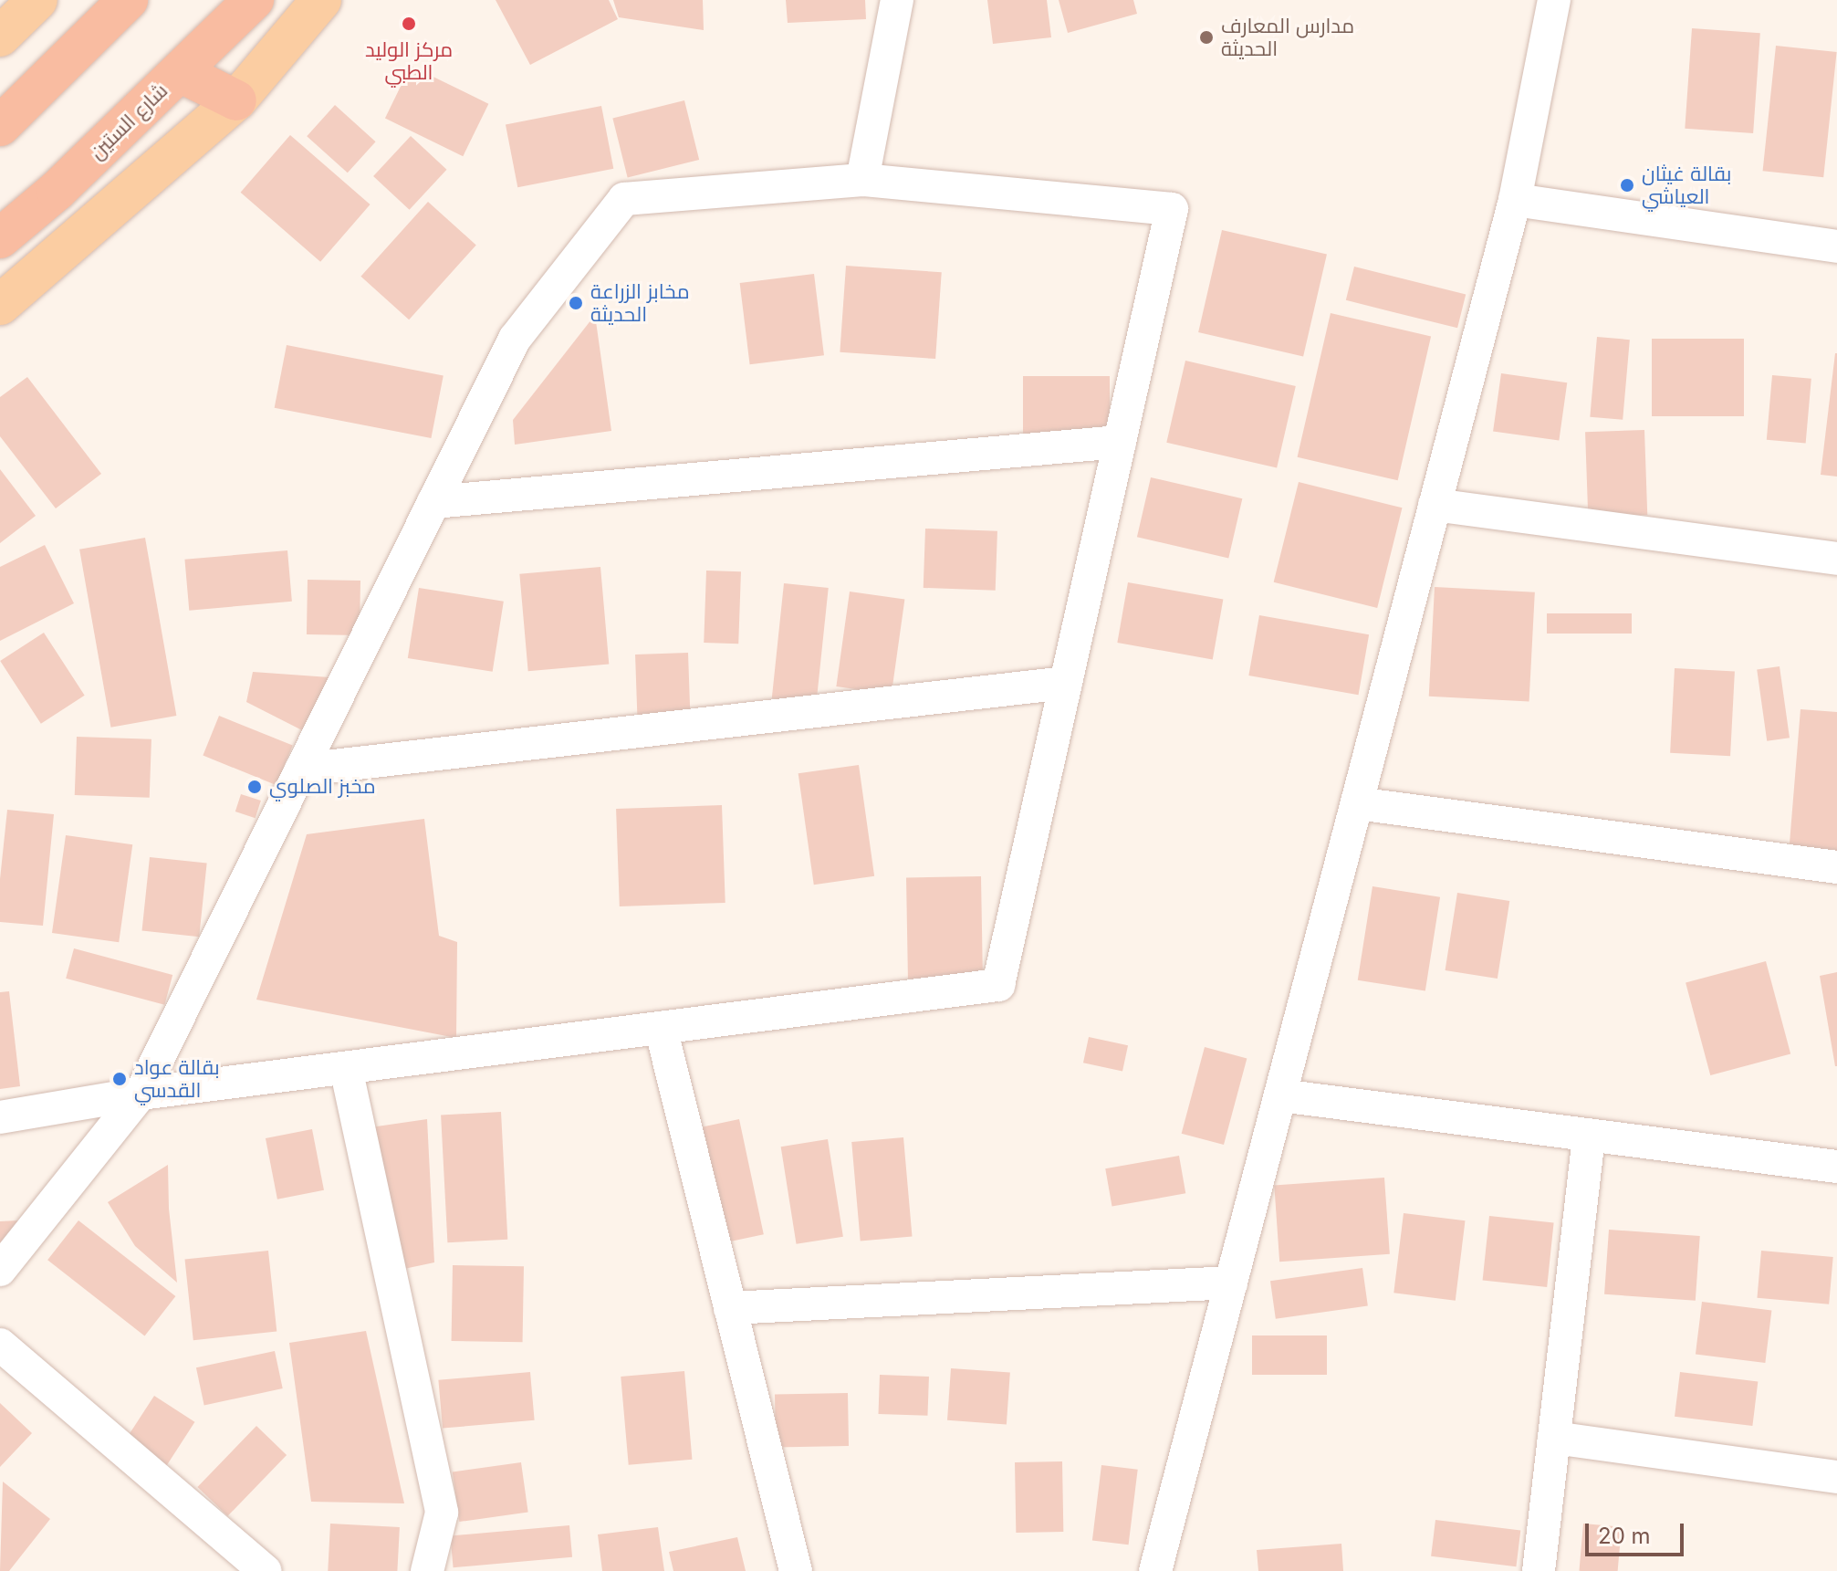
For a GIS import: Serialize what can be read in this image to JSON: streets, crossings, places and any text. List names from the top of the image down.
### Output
{
  "streets": {
    "highway": ["شارع الستين"]
  },
  "places": [
    "مركز الوليد الطبي",
    "مدارس المعارف الحديثة",
    "بقالة غيثان العياشي",
    "مخابز الزراعة الحديثة",
    "مخبز الصلوي",
    "بقالة عواد القدسي"
  ],
  "scale_bar": "20 m"
}
